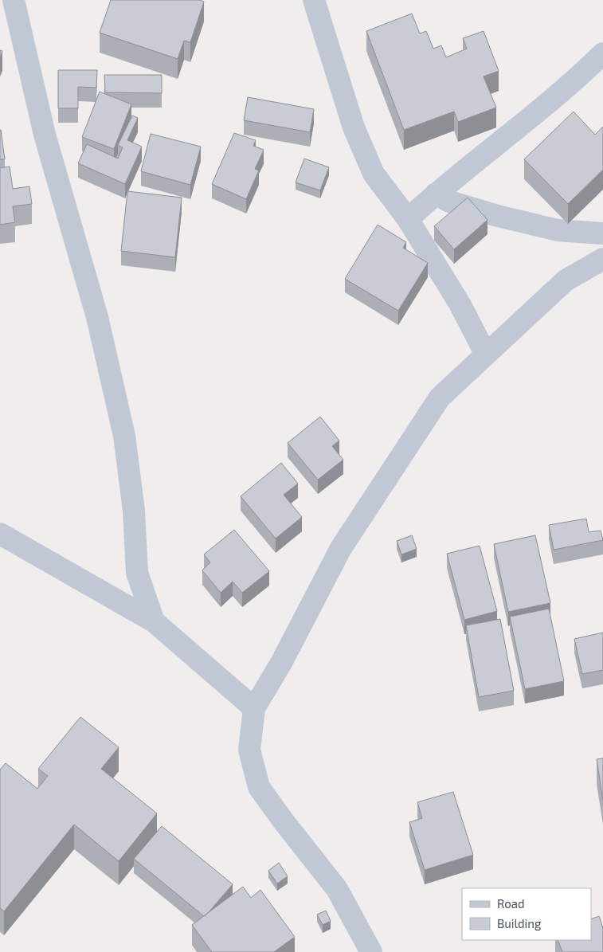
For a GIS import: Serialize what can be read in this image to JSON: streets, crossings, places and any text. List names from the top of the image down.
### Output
{
  "legend": ["Road", "Building"]
}
